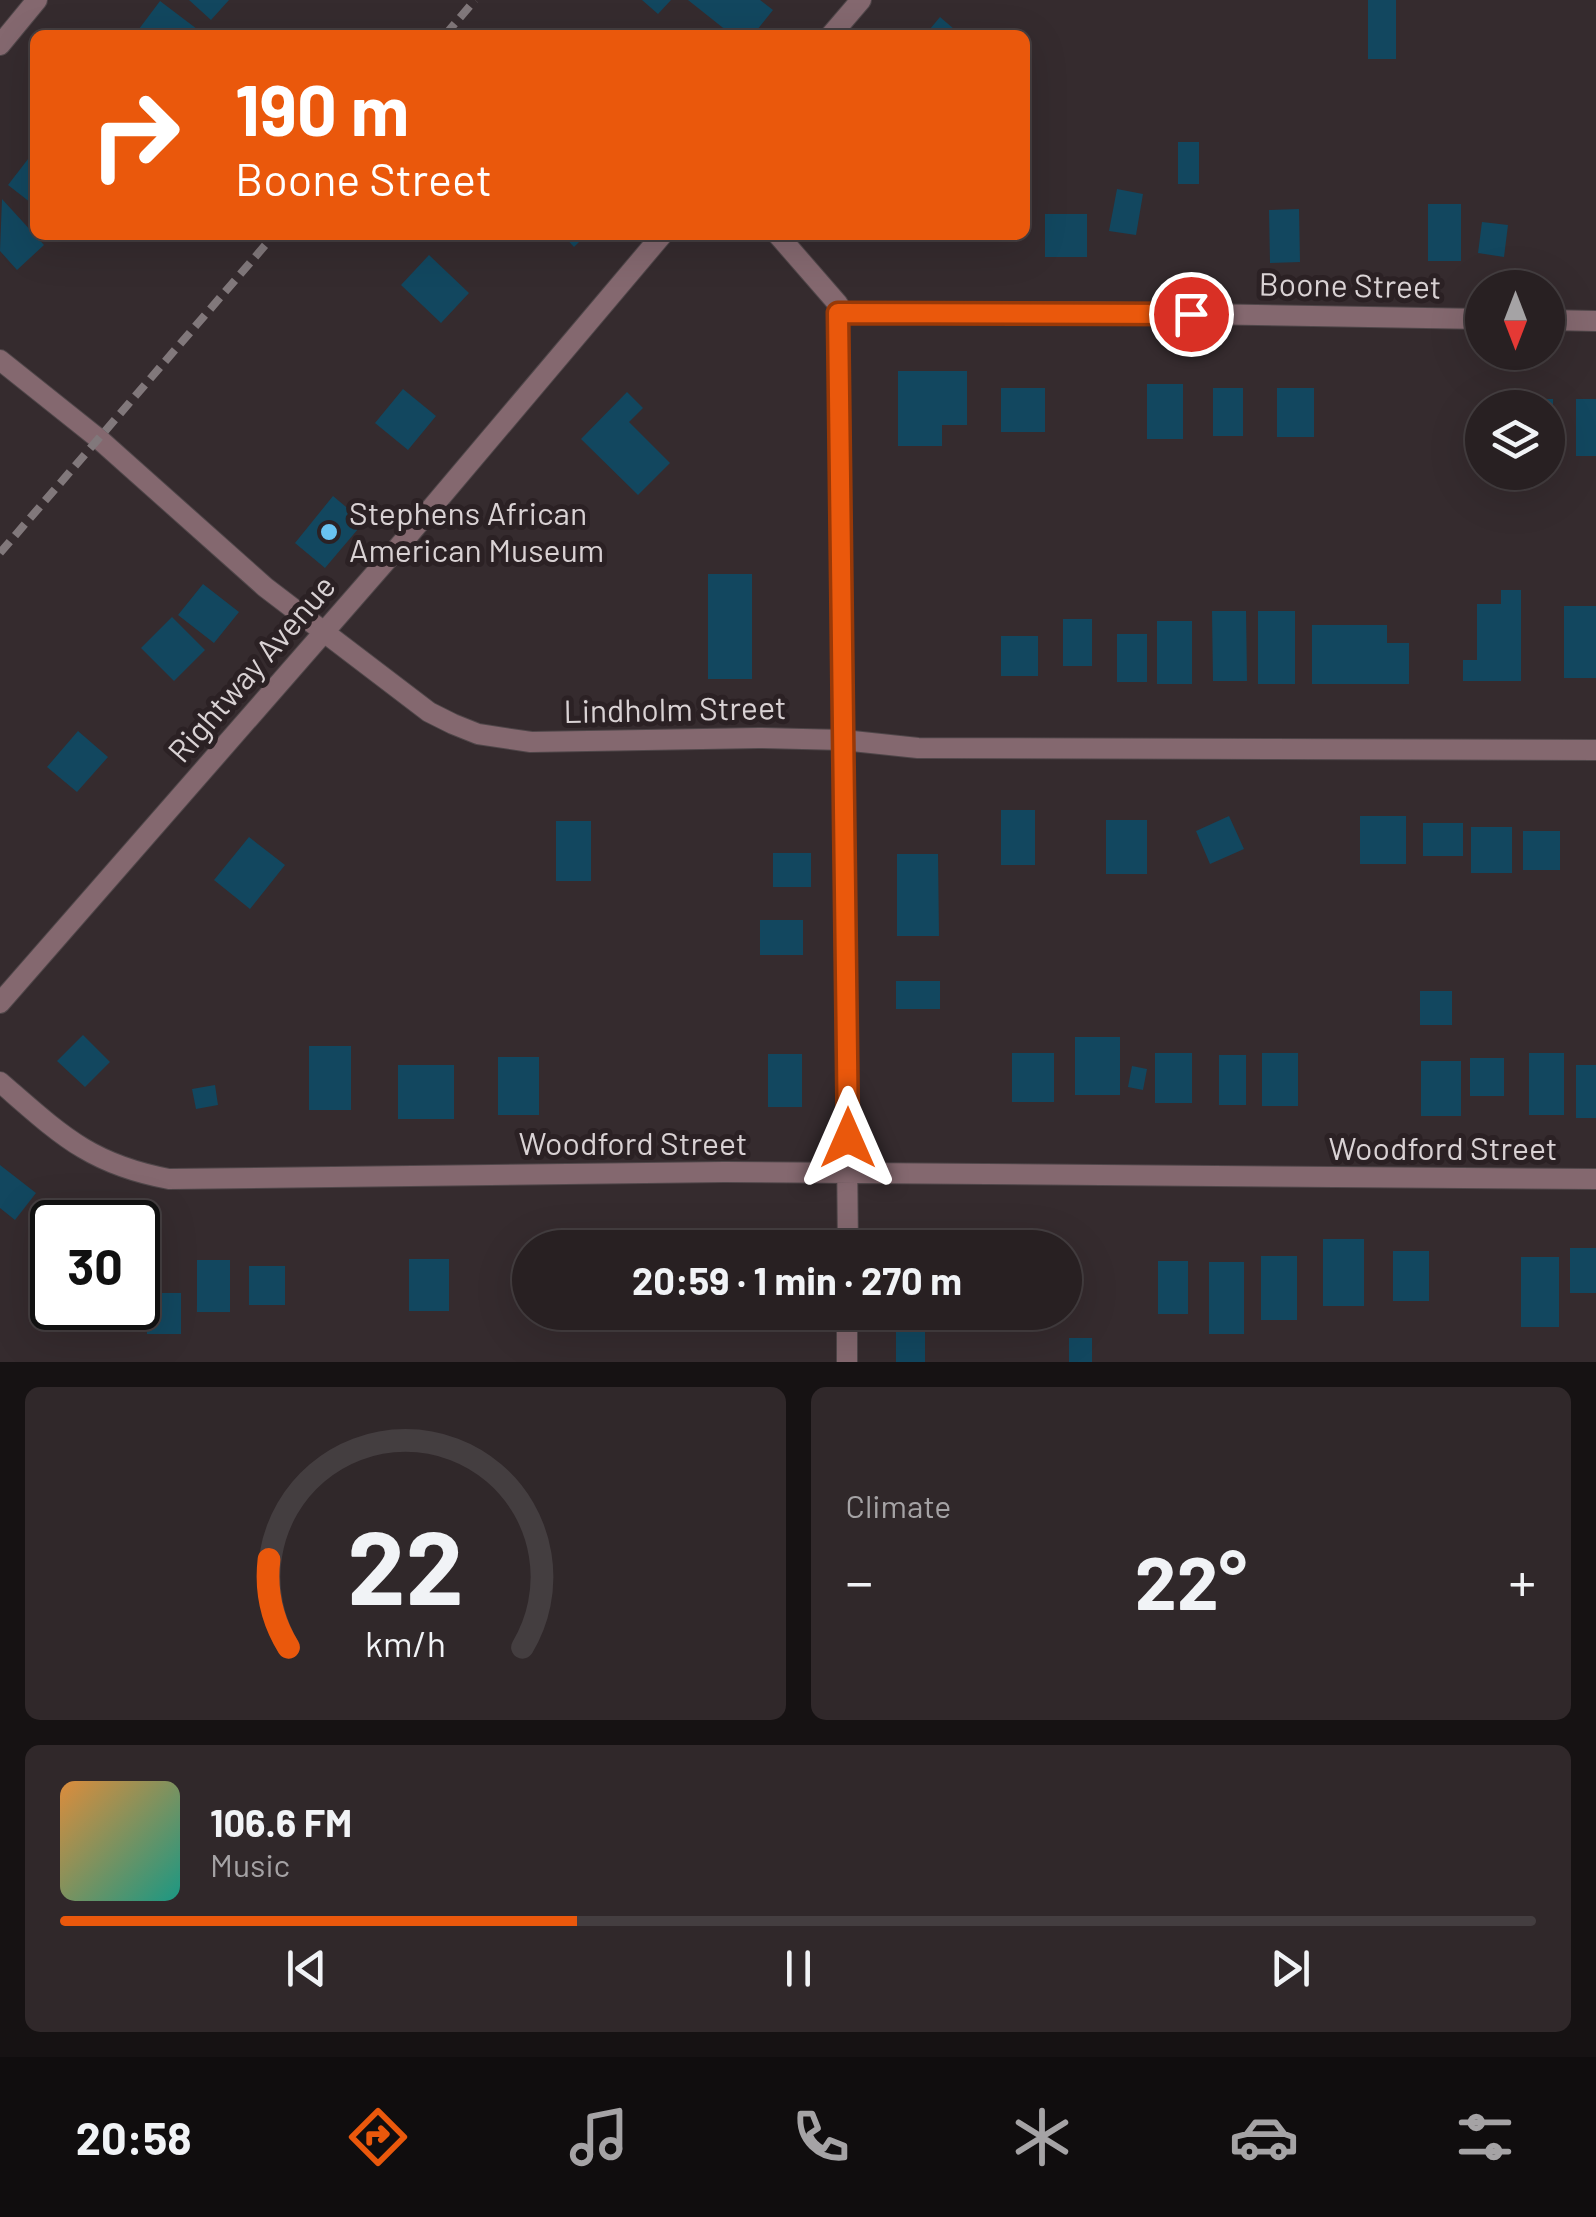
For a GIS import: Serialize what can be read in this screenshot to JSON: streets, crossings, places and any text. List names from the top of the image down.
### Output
{
  "streets": {
    "street": [
      "Boone Street",
      "Rightway Avenue",
      "Lindholm Street",
      "Woodford Street"
    ]
  },
  "crossings": [
    ["Rightway Avenue", "Lindholm Street"]
  ],
  "places": ["Stephens African American Museum"],
  "north": "bottom",
  "page": {
    "turn": ["190 m", "Boone Street"],
    "limit": "30",
    "trip": "20:59 · 1 min · 270 m",
    "tile": "Climate",
    "heat": ["−", "22°", "+"],
    "song": ["106.6 FM", "Music"],
    "tabs": "20:58",
    "gauge": ["22", "km/h"]
  }
}
